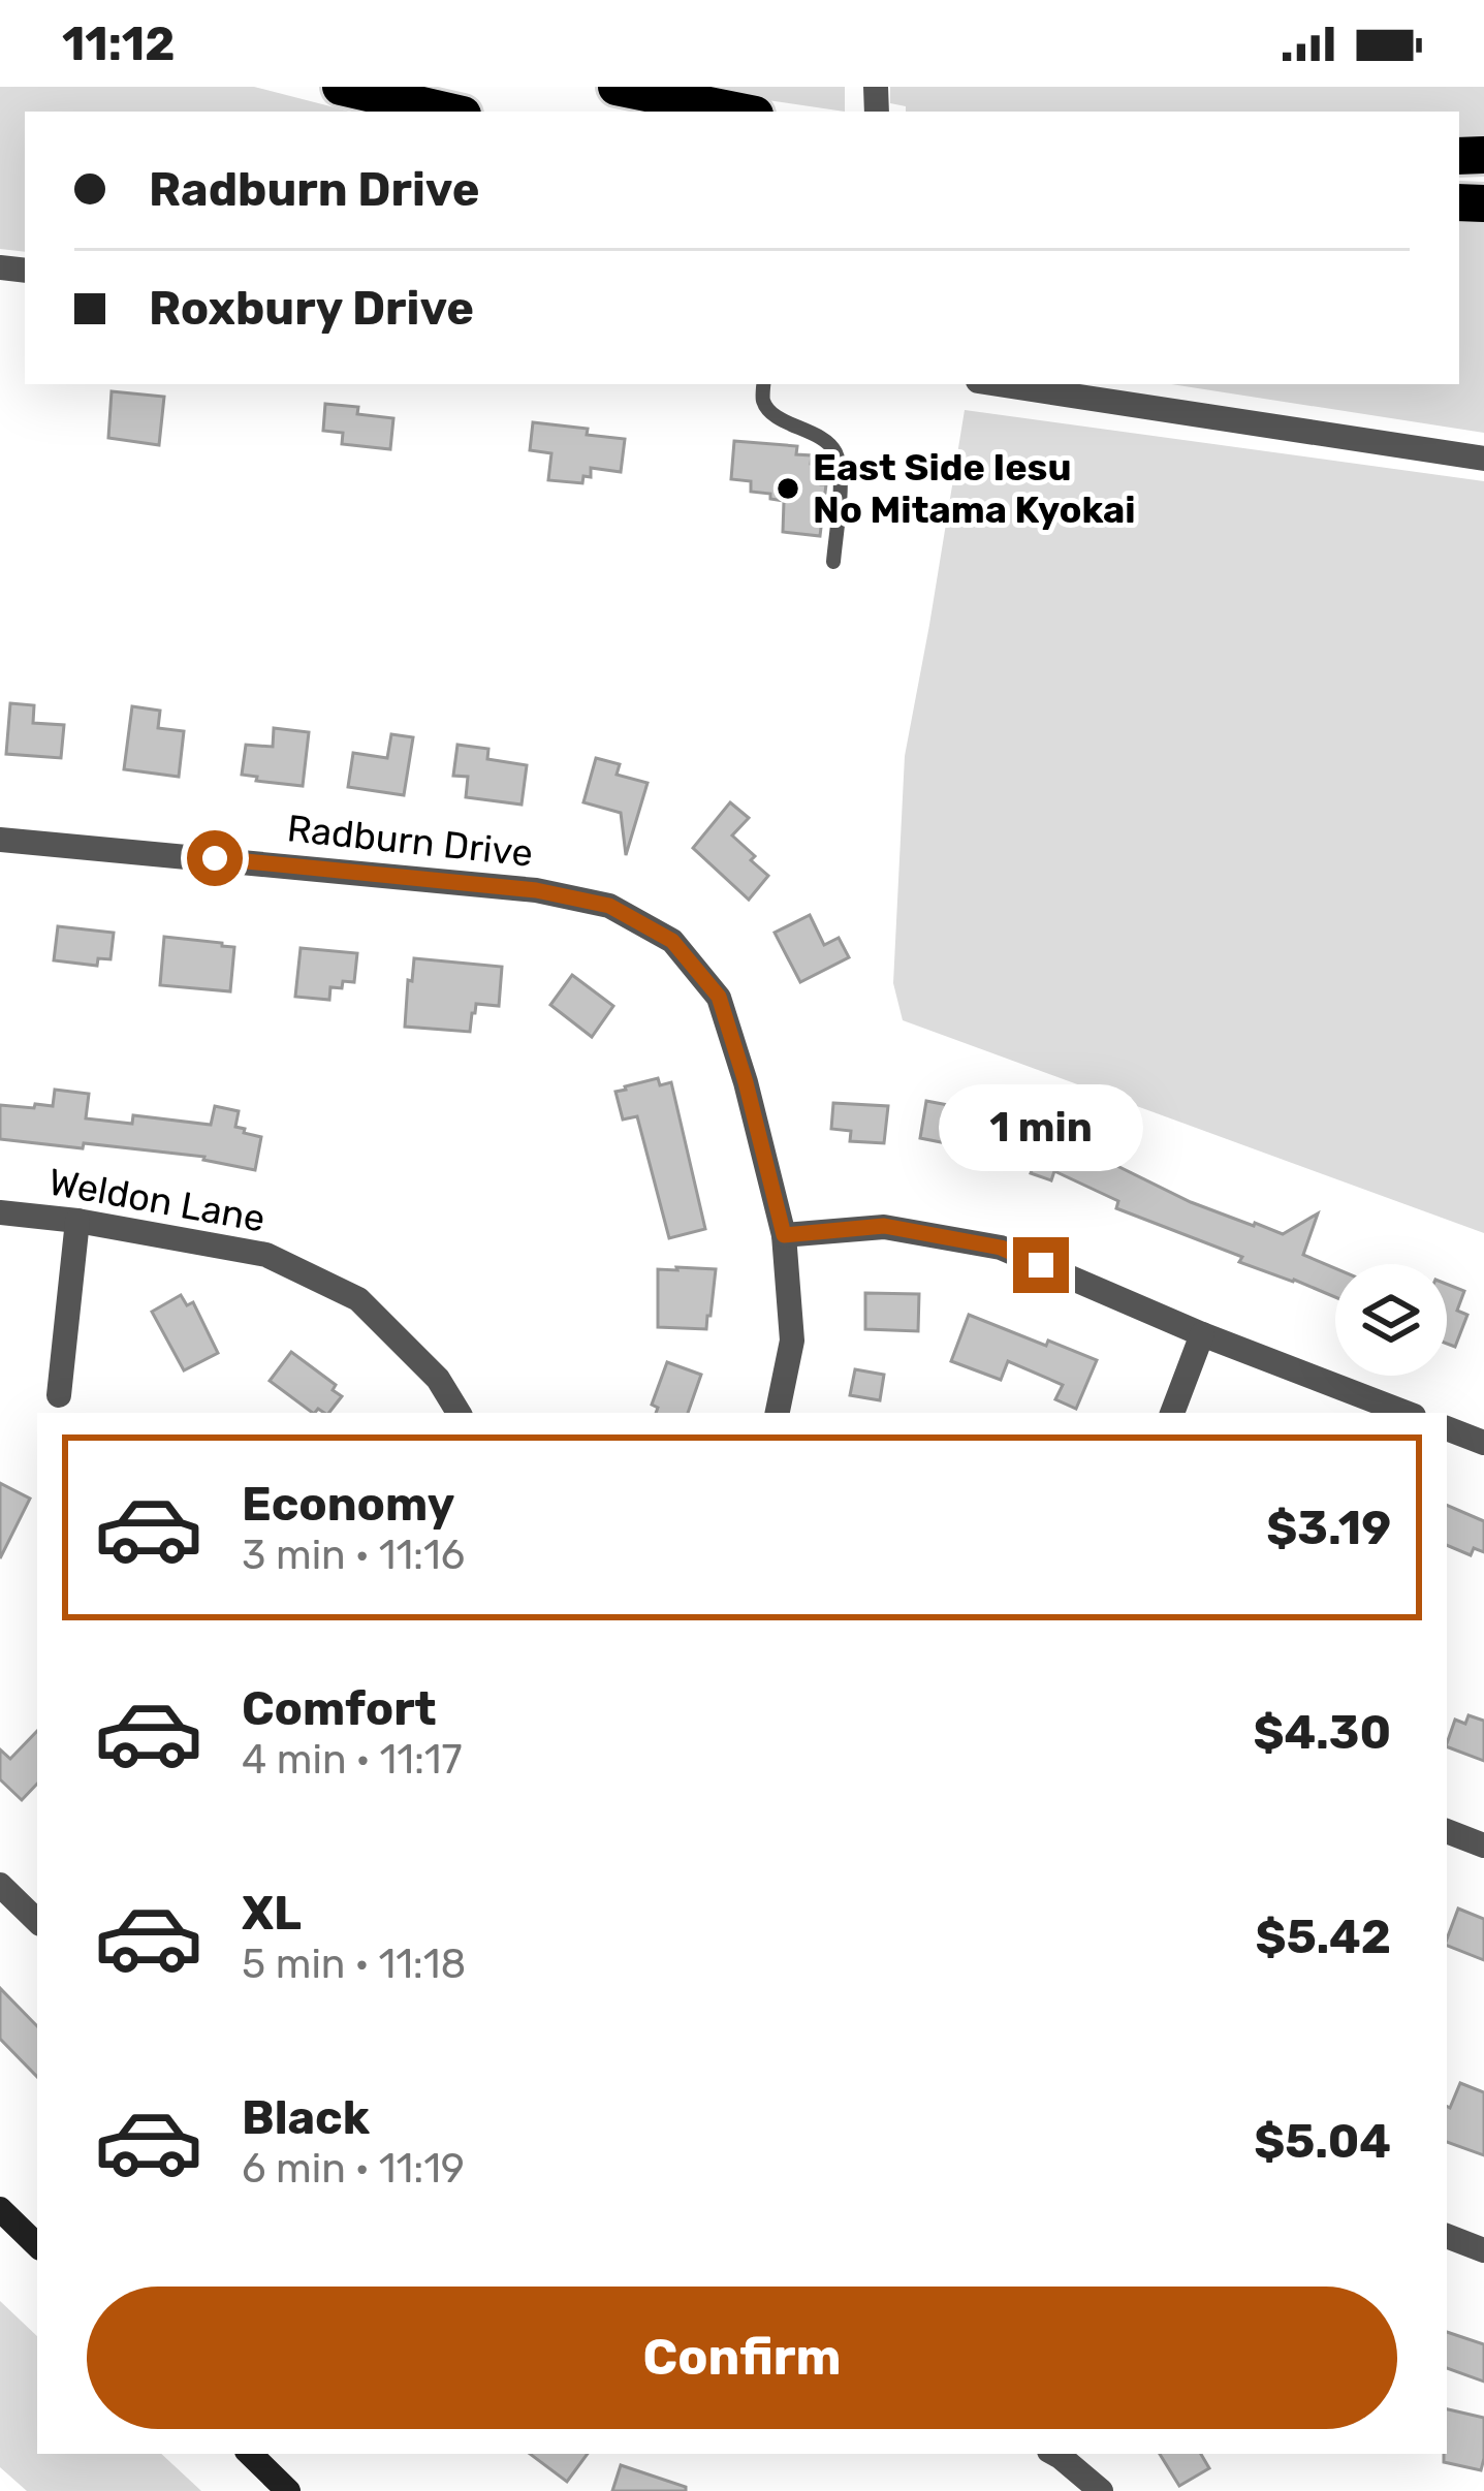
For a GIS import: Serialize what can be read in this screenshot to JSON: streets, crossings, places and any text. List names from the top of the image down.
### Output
{
  "streets": {
    "street": ["Radburn Drive", "Weldon Lane"]
  },
  "places": ["East Side Iesu No Mitama Kyokai"],
  "page": {
    "status": "11:12",
    "banner": ["Radburn Drive", "Roxbury Drive"],
    "bubble": "1 min",
    "list": [
      {
        "name": "Economy",
        "note": "3 min · 11:16",
        "value": "$3.19"
      },
      {
        "name": "Comfort",
        "note": "4 min · 11:17",
        "value": "$4.30"
      },
      {
        "name": "XL",
        "note": "5 min · 11:18",
        "value": "$5.42"
      },
      {
        "name": "Black",
        "note": "6 min · 11:19",
        "value": "$5.04"
      }
    ],
    "buttons": "Confirm"
  }
}
